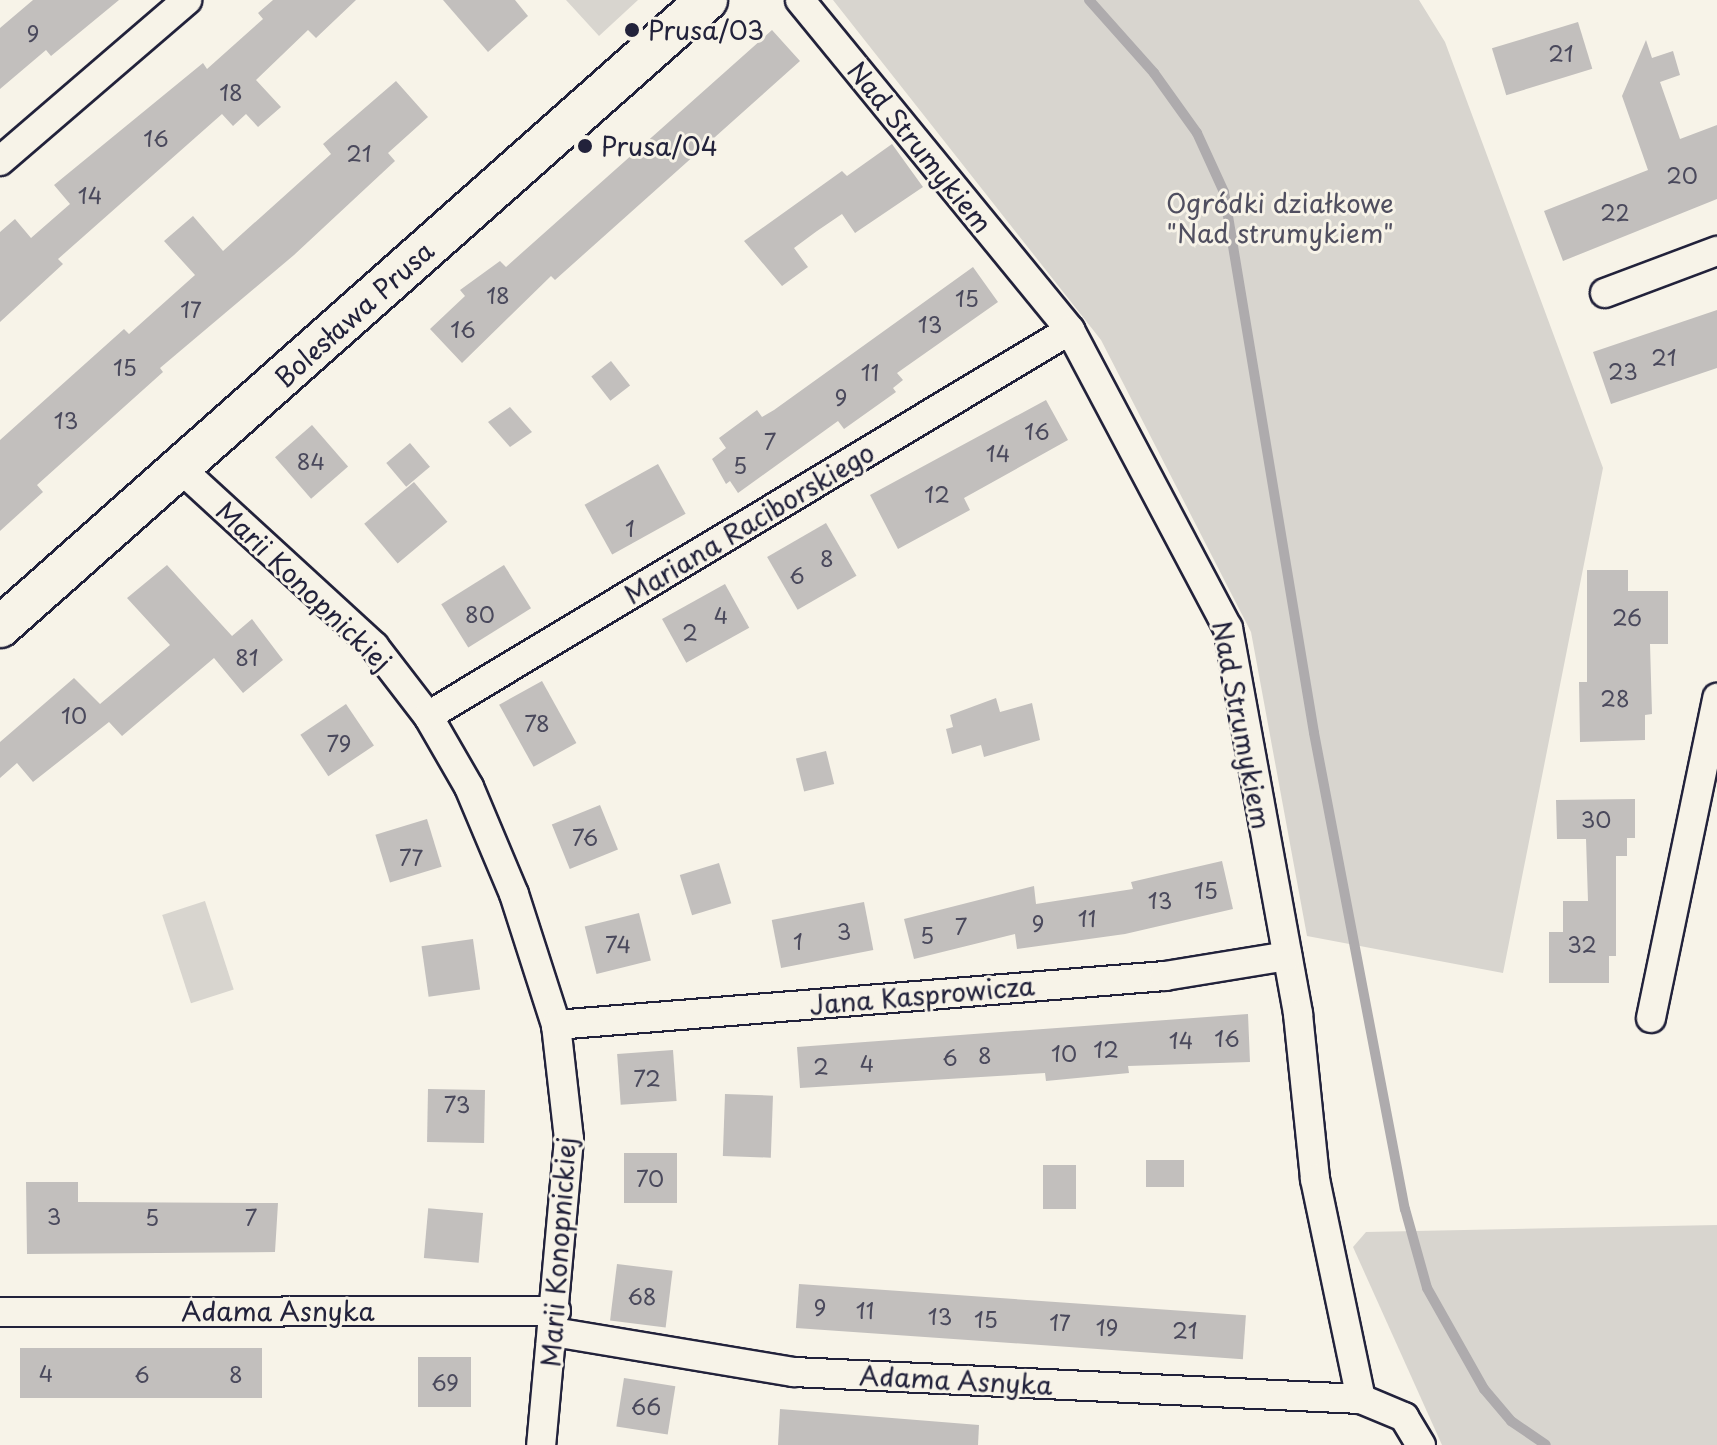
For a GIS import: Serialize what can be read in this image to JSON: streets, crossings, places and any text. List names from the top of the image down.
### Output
{
  "streets": {
    "street": [
      "Nad Strumykiem",
      "Bolesława Prusa",
      "Mariana Raciborskiego",
      "Marii Konopnickiej",
      "Jana Kasprowicza",
      "Adama Asnyka"
    ]
  },
  "crossings": [
    ["Nad Strumykiem", "Mariana Raciborskiego"],
    ["Nad Strumykiem", "Jana Kasprowicza"],
    ["Nad Strumykiem", "Adama Asnyka"],
    ["Bolesława Prusa", "Marii Konopnickiej"],
    ["Mariana Raciborskiego", "Marii Konopnickiej"],
    ["Marii Konopnickiej", "Jana Kasprowicza"],
    ["Marii Konopnickiej", "Adama Asnyka"]
  ],
  "parks": ["Ogródki działkowe \"Nad strumykiem\""],
  "places": ["Prusa/03", "Prusa/04"],
  "house_numbers": [
    "9",
    "21",
    "18",
    "16",
    "21",
    "20",
    "14",
    "22",
    "18",
    "15",
    "17",
    "13",
    "16",
    "21",
    "15",
    "23",
    "11",
    "9",
    "13",
    "16",
    "7",
    "14",
    "84",
    "5",
    "12",
    "1",
    "8",
    "6",
    "80",
    "4",
    "26",
    "2",
    "81",
    "28",
    "10",
    "78",
    "79",
    "30",
    "76",
    "77",
    "15",
    "13",
    "11",
    "9",
    "7",
    "3",
    "5",
    "1",
    "74",
    "32",
    "16",
    "14",
    "12",
    "10",
    "8",
    "6",
    "4",
    "2",
    "72",
    "73",
    "70",
    "3",
    "5",
    "7",
    "68",
    "9",
    "11",
    "13",
    "15",
    "17",
    "19",
    "21",
    "4",
    "6",
    "8",
    "69",
    "66"
  ]
}
